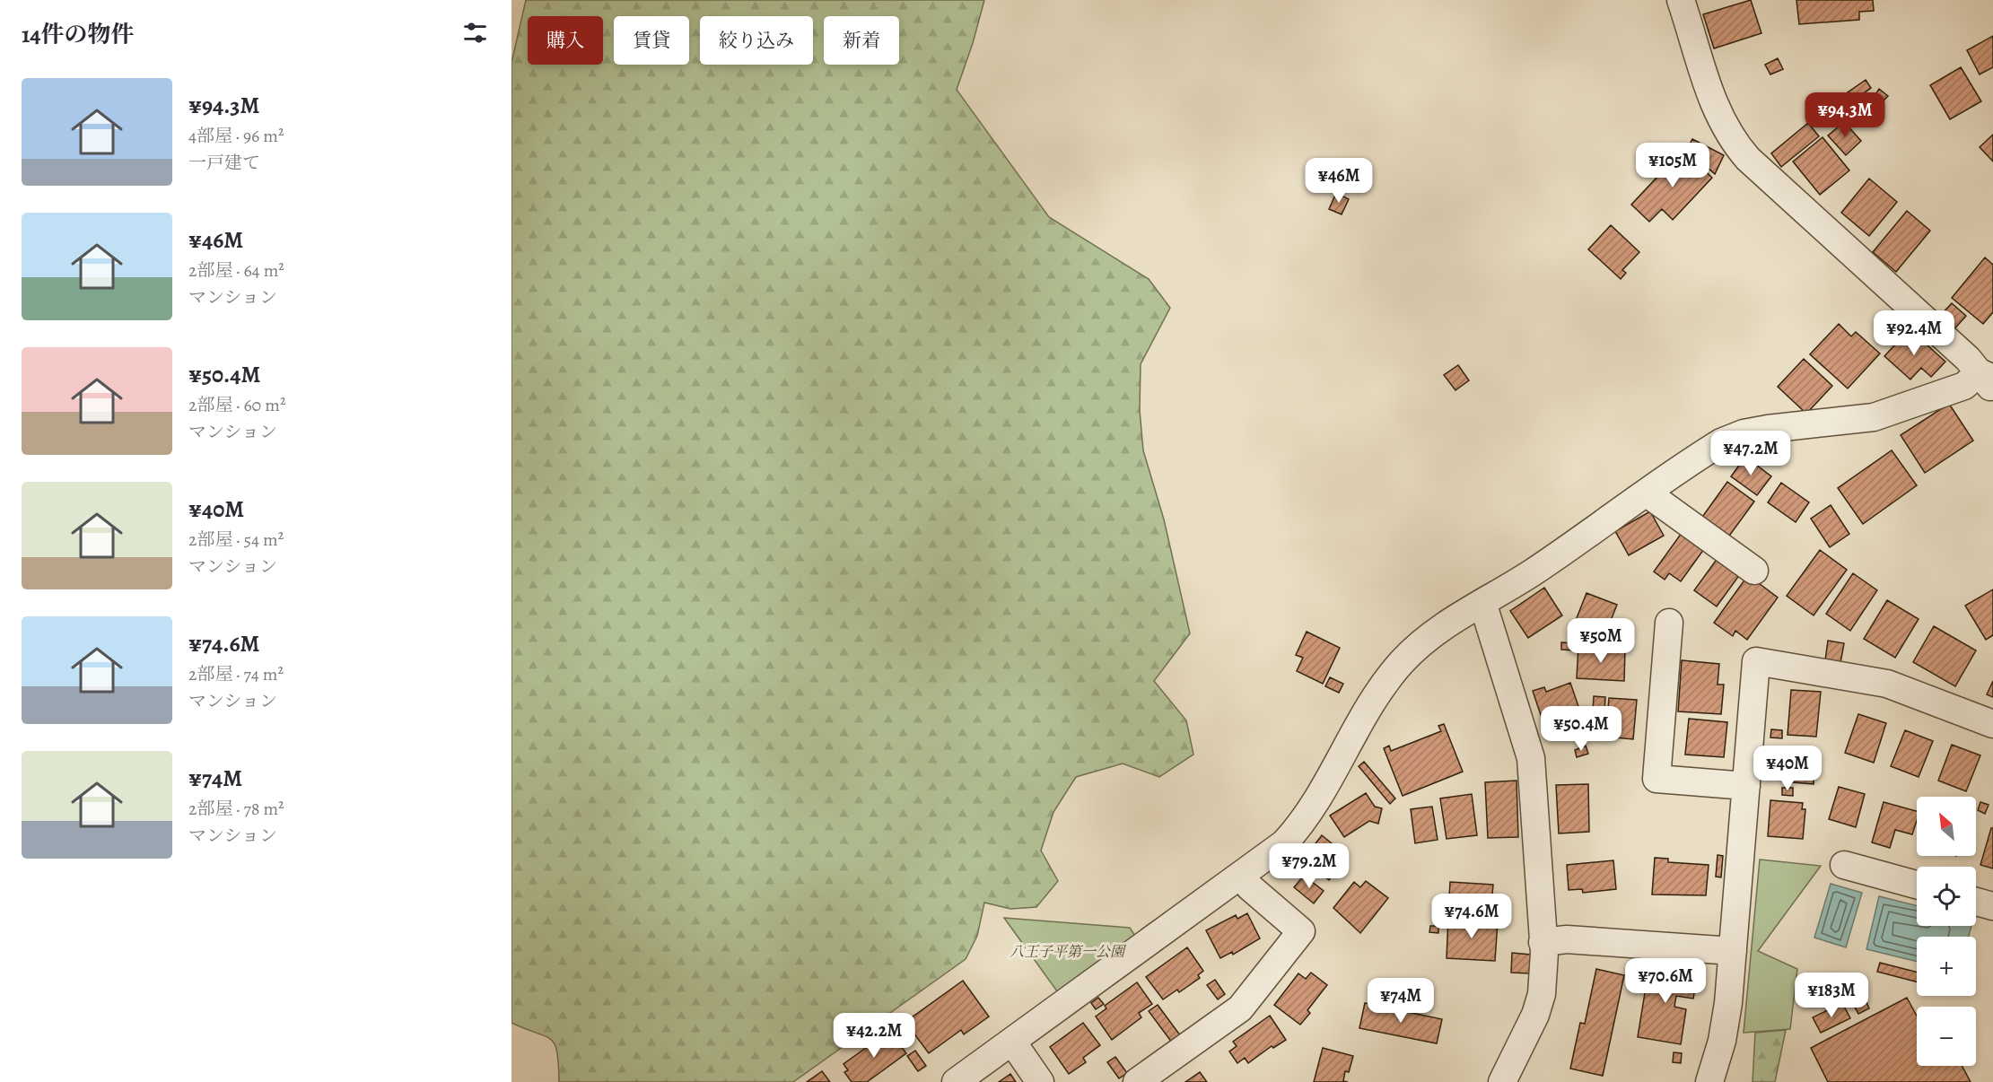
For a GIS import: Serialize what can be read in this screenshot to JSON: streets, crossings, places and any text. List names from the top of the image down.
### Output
{
  "parks": ["八王子平第一公園"],
  "north": "top left",
  "page": {
    "heading": "14件の物件",
    "chip": [
      "購入",
      "賃貸",
      "絞り込み",
      "新着"
    ],
    "list": [
      {
        "name": "¥94.3M",
        "note": "4部屋 · 96 m² · 一戸建て"
      },
      {
        "name": "¥46M",
        "note": "2部屋 · 64 m² · マンション"
      },
      {
        "name": "¥50.4M",
        "note": "2部屋 · 60 m² · マンション"
      },
      {
        "name": "¥40M",
        "note": "2部屋 · 54 m² · マンション"
      },
      {
        "name": "¥74.6M",
        "note": "2部屋 · 74 m² · マンション"
      },
      {
        "name": "¥74M",
        "note": "2部屋 · 78 m² · マンション"
      }
    ],
    "price": [
      "¥94.3M",
      "¥105M",
      "¥46M",
      "¥92.4M",
      "¥47.2M",
      "¥50M",
      "¥50.4M",
      "¥40M",
      "¥79.2M",
      "¥74.6M",
      "¥70.6M",
      "¥183M",
      "¥74M",
      "¥42.2M"
    ],
    "map_buttons": ["+", "−"]
  }
}
